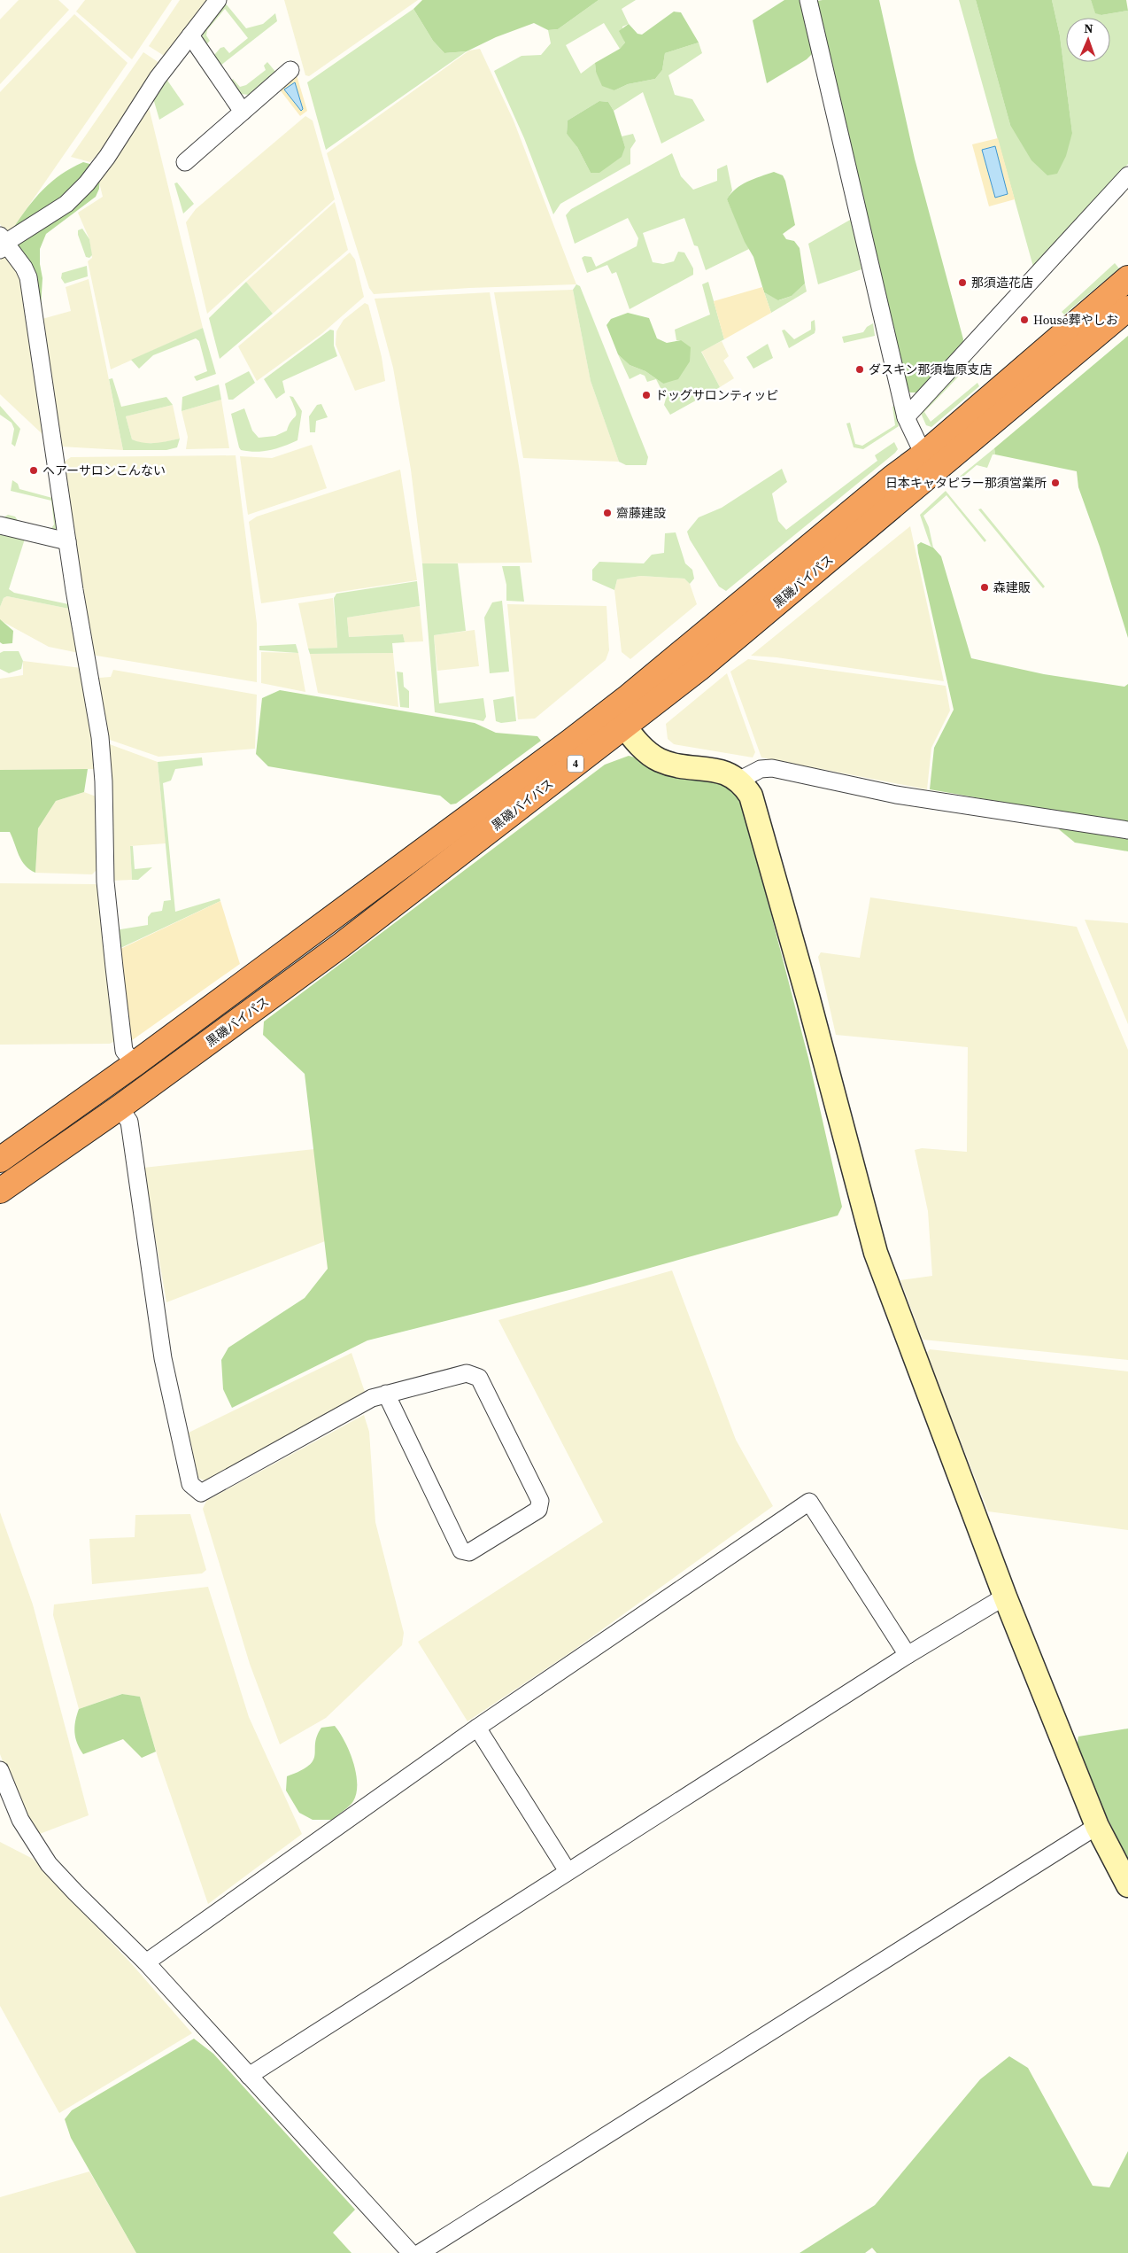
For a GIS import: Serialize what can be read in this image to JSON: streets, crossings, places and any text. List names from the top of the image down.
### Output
{
  "streets": {
    "highway": ["黒磯バイパス", "4"]
  },
  "places": [
    "那須造花店",
    "House葬やしお",
    "ダスキン那須塩原支店",
    "ドッグサロンティッピ",
    "ヘアーサロンこんない",
    "日本キャタピラー那須営業所",
    "齋藤建設",
    "森建販"
  ],
  "north": "top"
}
